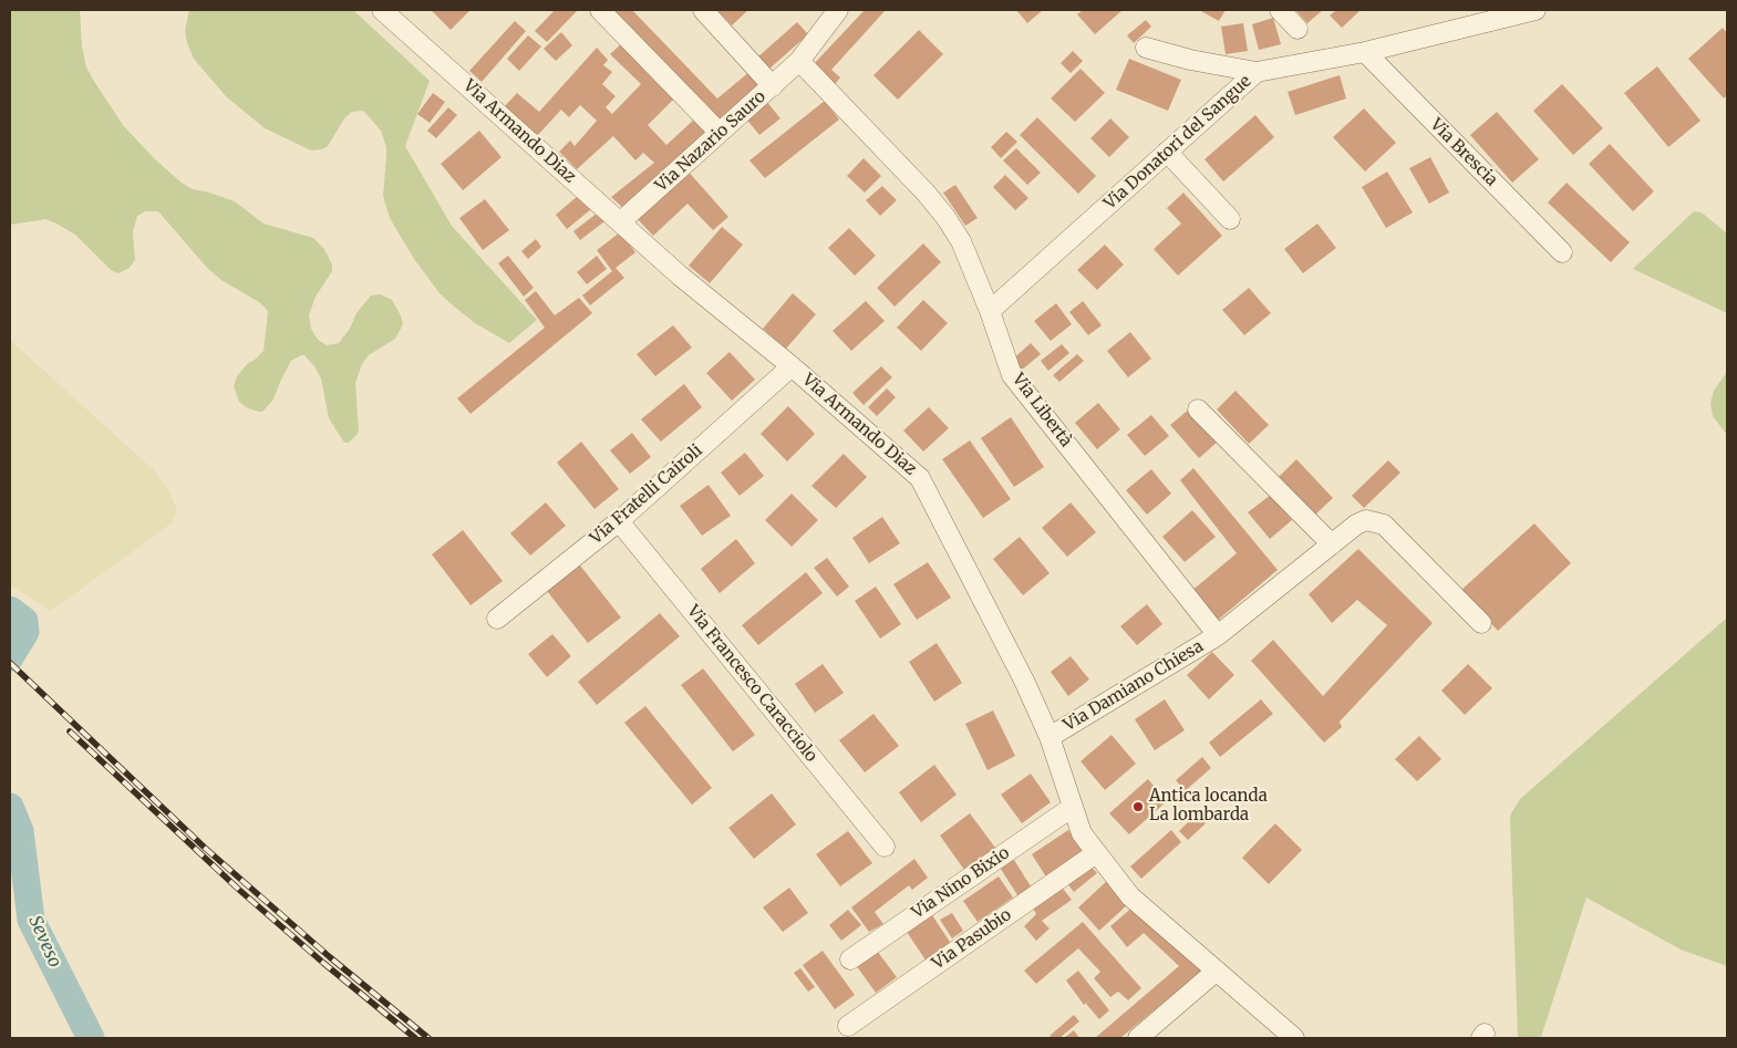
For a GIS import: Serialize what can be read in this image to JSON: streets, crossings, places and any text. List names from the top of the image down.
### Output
{
  "streets": {
    "street": [
      "Via Armando Diaz",
      "Via Nazario Sauro",
      "Via Donatori del Sangue",
      "Via Brescia",
      "Via Libertà",
      "Via Fratelli Cairoli",
      "Via Francesco Caracciolo",
      "Via Damiano Chiesa",
      "Via Nino Bixio",
      "Via Pasubio"
    ]
  },
  "crossings": [
    ["Via Armando Diaz", "Via Nazario Sauro"],
    ["Via Armando Diaz", "Via Fratelli Cairoli"],
    ["Via Armando Diaz", "Via Damiano Chiesa"],
    ["Via Armando Diaz", "Via Nino Bixio"],
    ["Via Armando Diaz", "Via Pasubio"],
    ["Via Nazario Sauro", "Via Libertà"],
    ["Via Donatori del Sangue", "Via Brescia"],
    ["Via Donatori del Sangue", "Via Libertà"],
    ["Via Libertà", "Via Damiano Chiesa"],
    ["Via Fratelli Cairoli", "Via Francesco Caracciolo"]
  ],
  "water": ["Seveso"],
  "places": ["Antica locanda La lombarda"]
}
